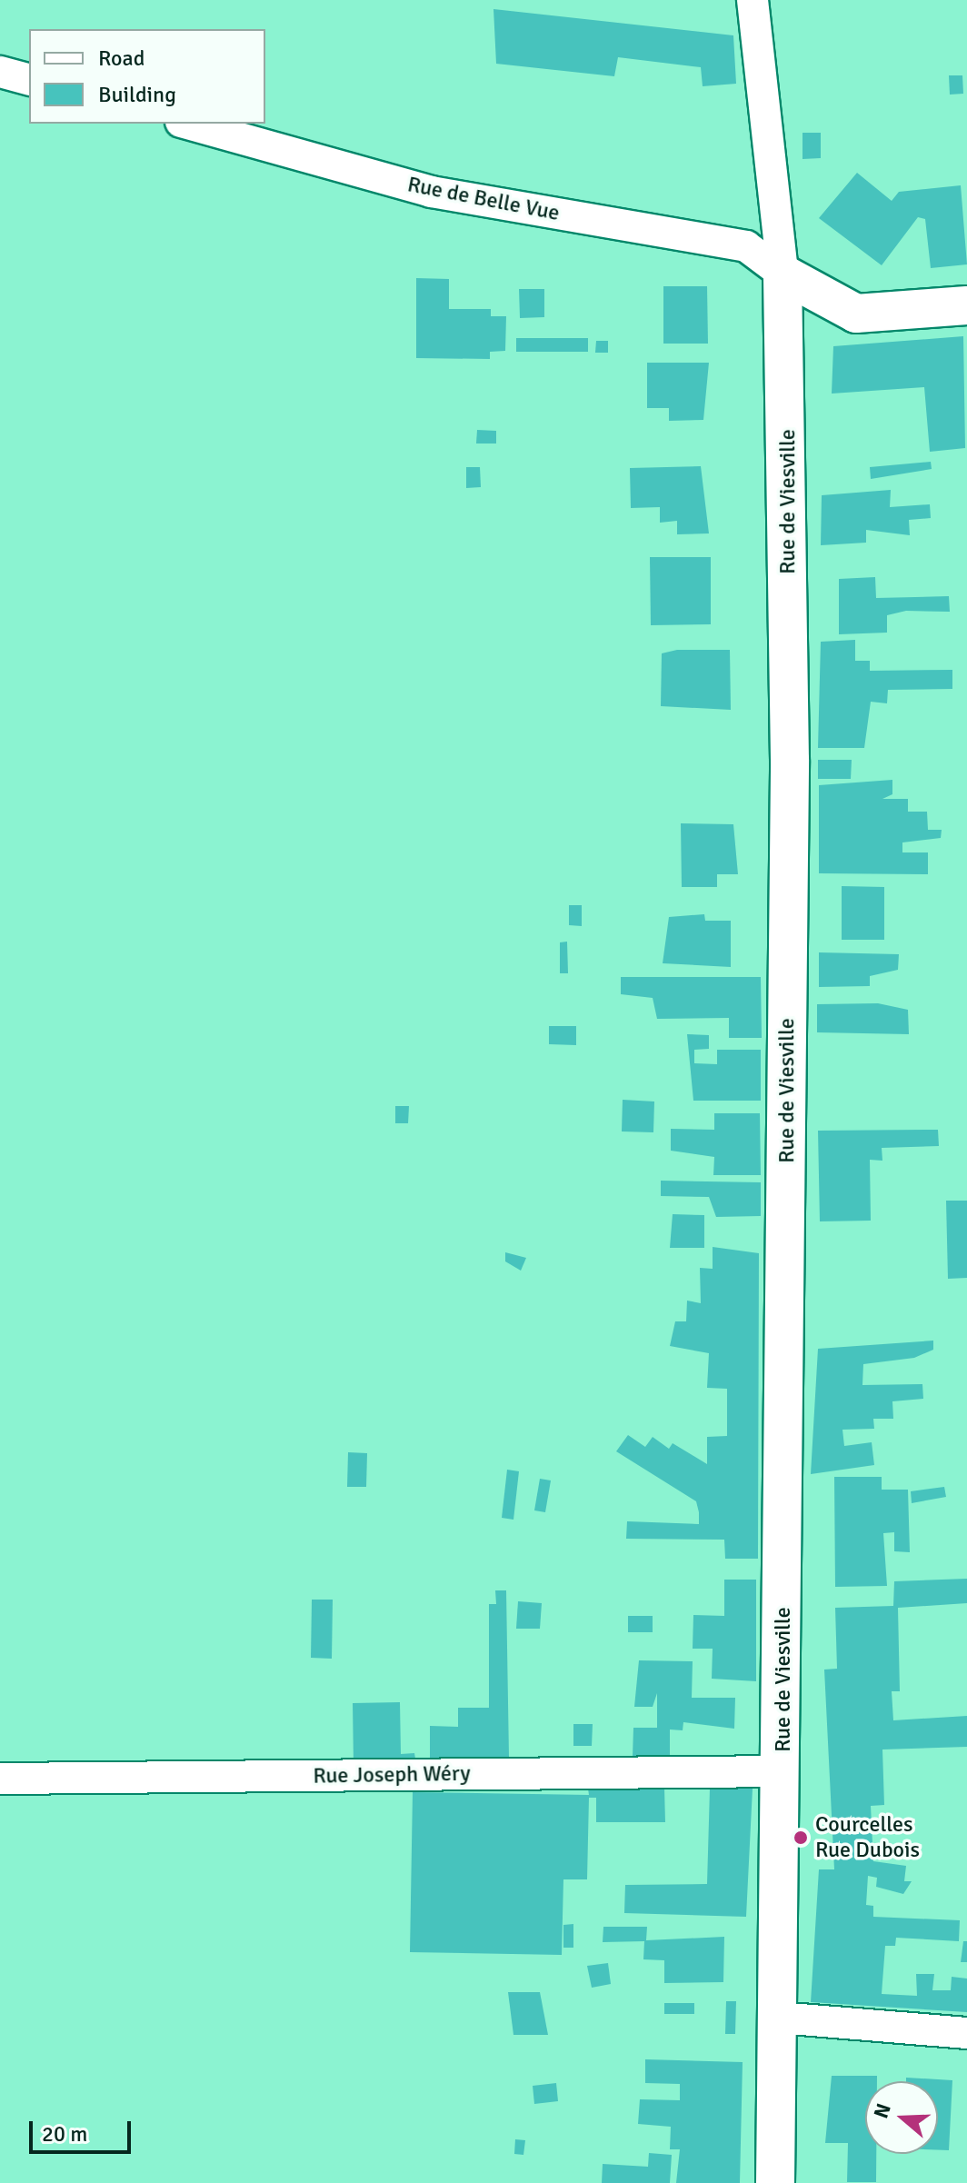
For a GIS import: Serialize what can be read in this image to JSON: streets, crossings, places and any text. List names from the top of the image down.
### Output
{
  "streets": {
    "street": ["Rue de Belle Vue", "Rue de Viesville", "Rue Joseph Wéry"]
  },
  "crossings": [
    ["Rue de Belle Vue", "Rue de Viesville"],
    ["Rue de Viesville", "Rue Joseph Wéry"]
  ],
  "places": ["Courcelles Rue Dubois"],
  "legend": ["Road", "Building"],
  "scale_bar": "20 m",
  "north": "left"
}
